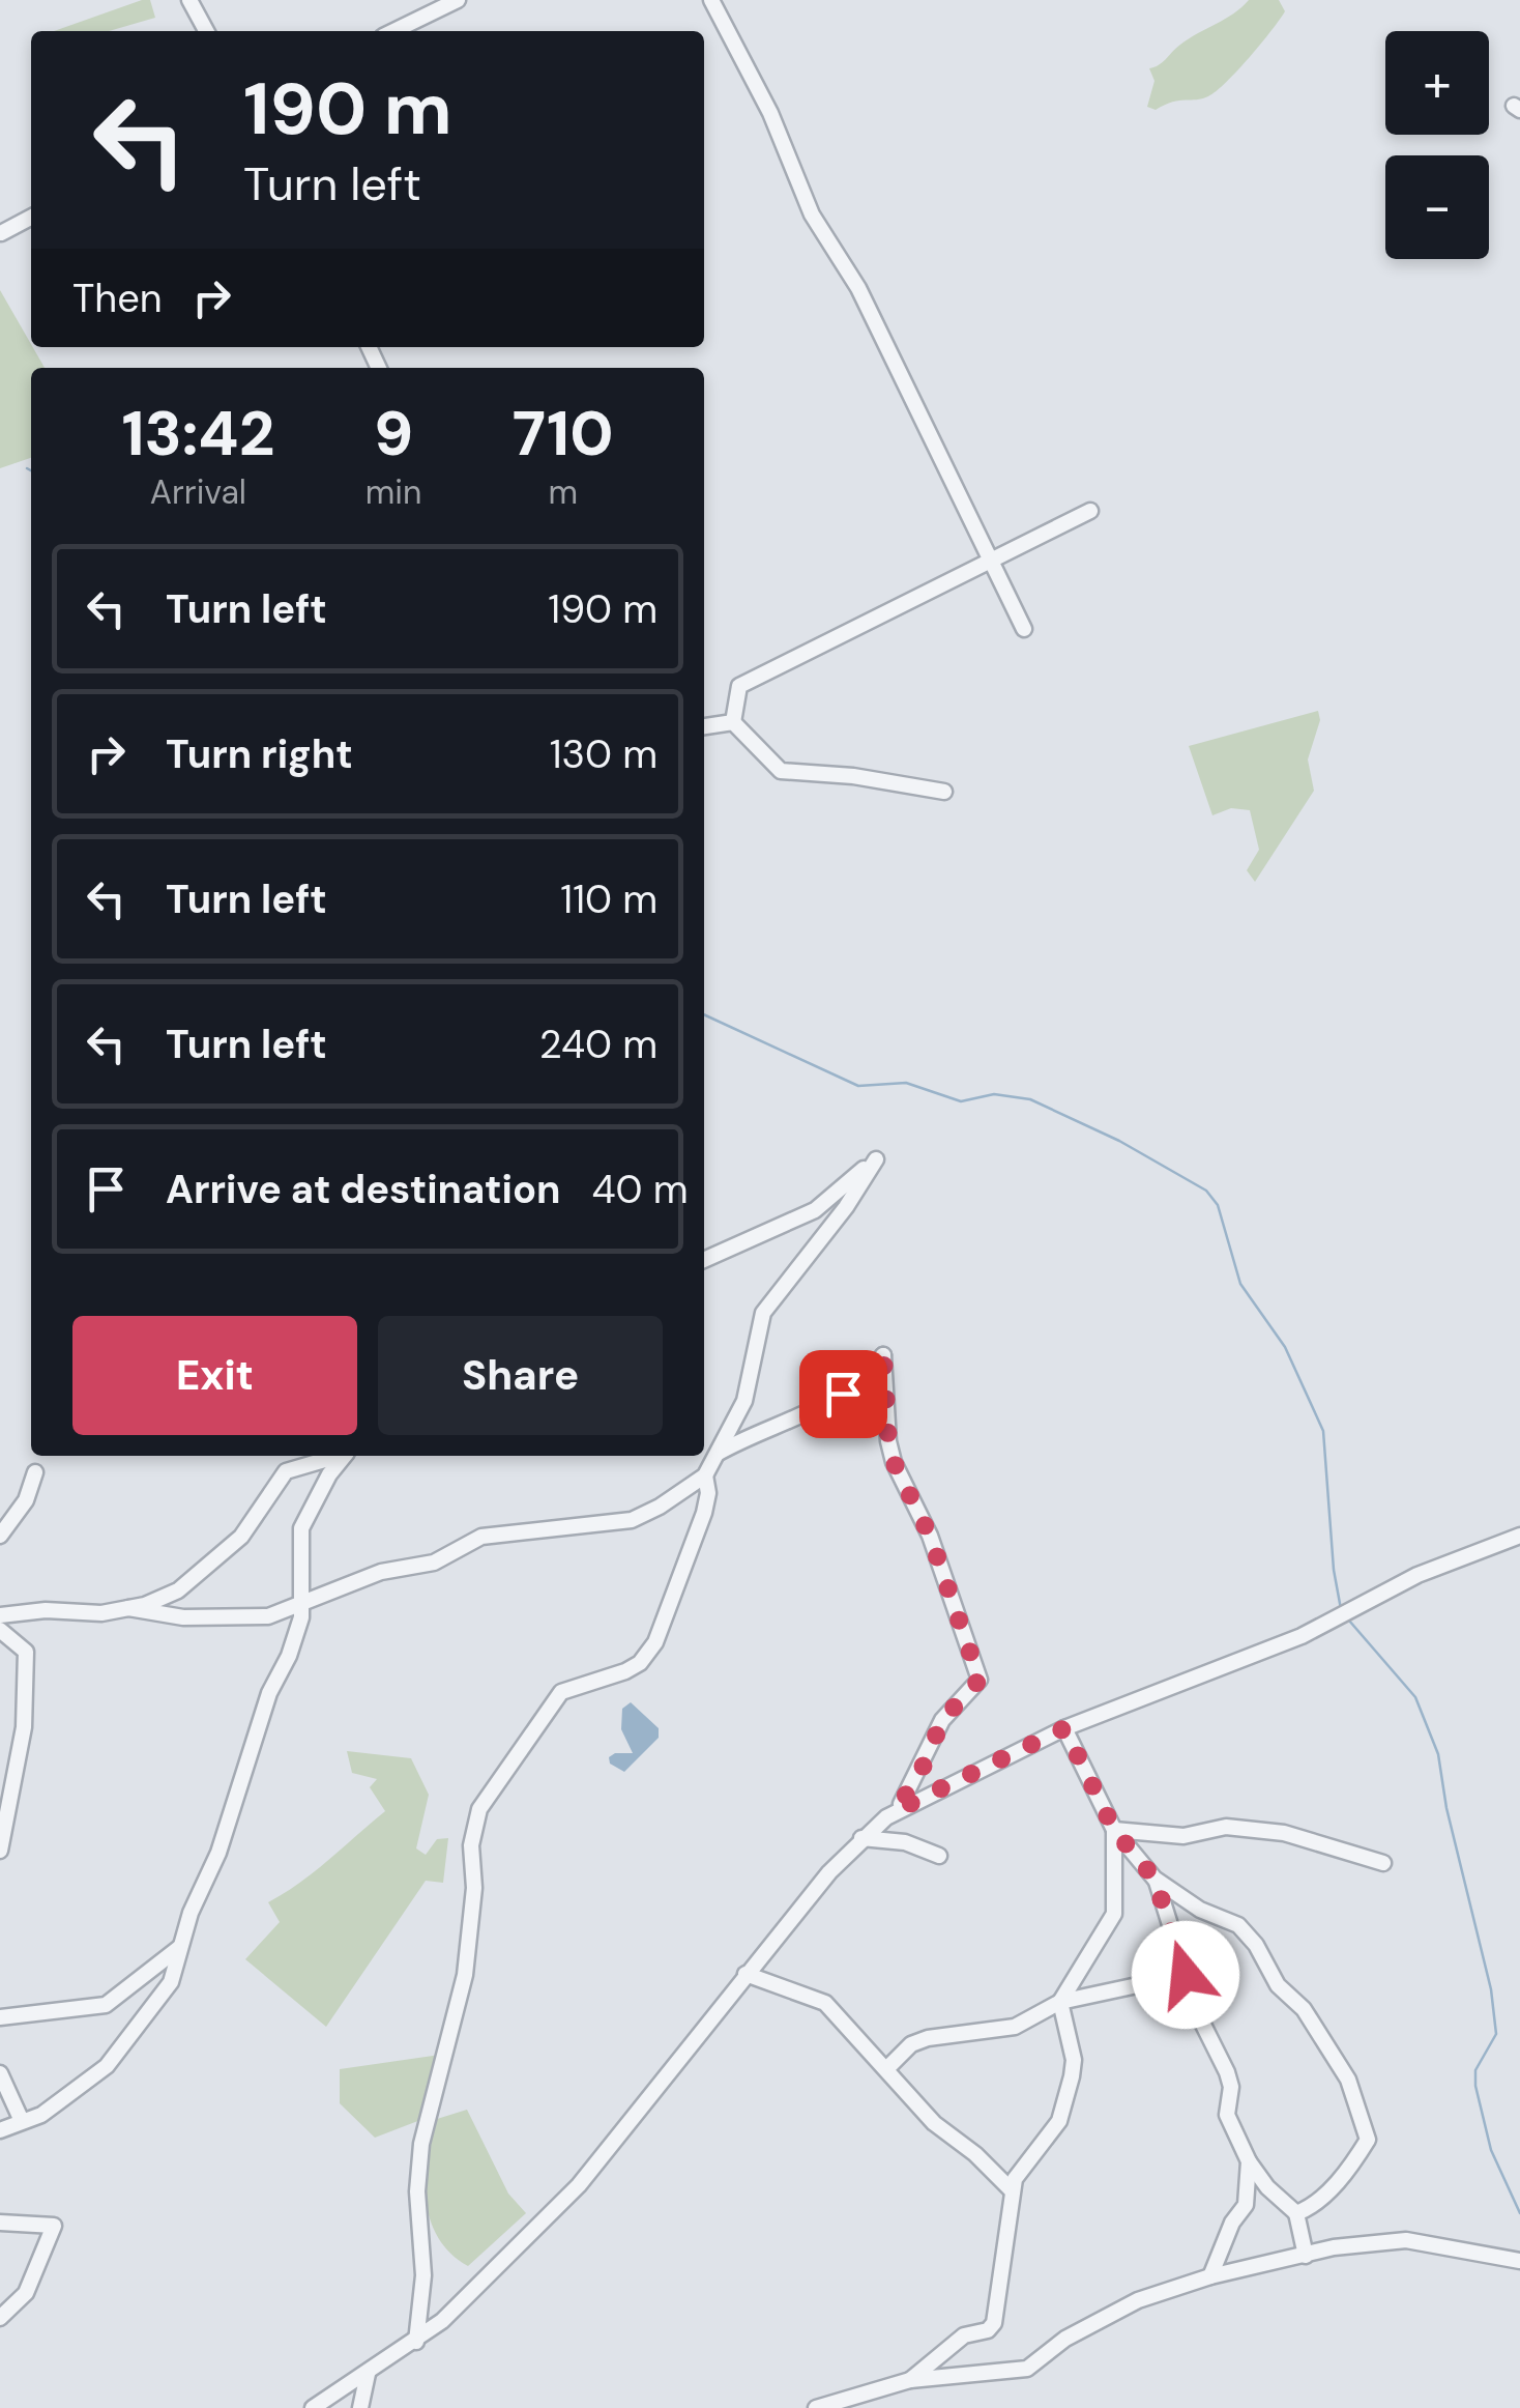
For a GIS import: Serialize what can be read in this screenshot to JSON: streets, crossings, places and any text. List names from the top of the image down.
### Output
{
  "page": {
    "map_buttons": ["+", "−"],
    "turn": ["190 m", "Turn left"],
    "then": "Then",
    "eta": [
      "13:42",
      "Arrival",
      "9",
      "min",
      "710",
      "m"
    ],
    "list": [
      {
        "name": "Turn left",
        "value": "190 m"
      },
      {
        "name": "Turn right",
        "value": "130 m"
      },
      {
        "name": "Turn left",
        "value": "110 m"
      },
      {
        "name": "Turn left",
        "value": "240 m"
      },
      {
        "name": "Arrive at destination",
        "value": "40 m"
      }
    ],
    "buttons": ["Exit", "Share"]
  }
}
